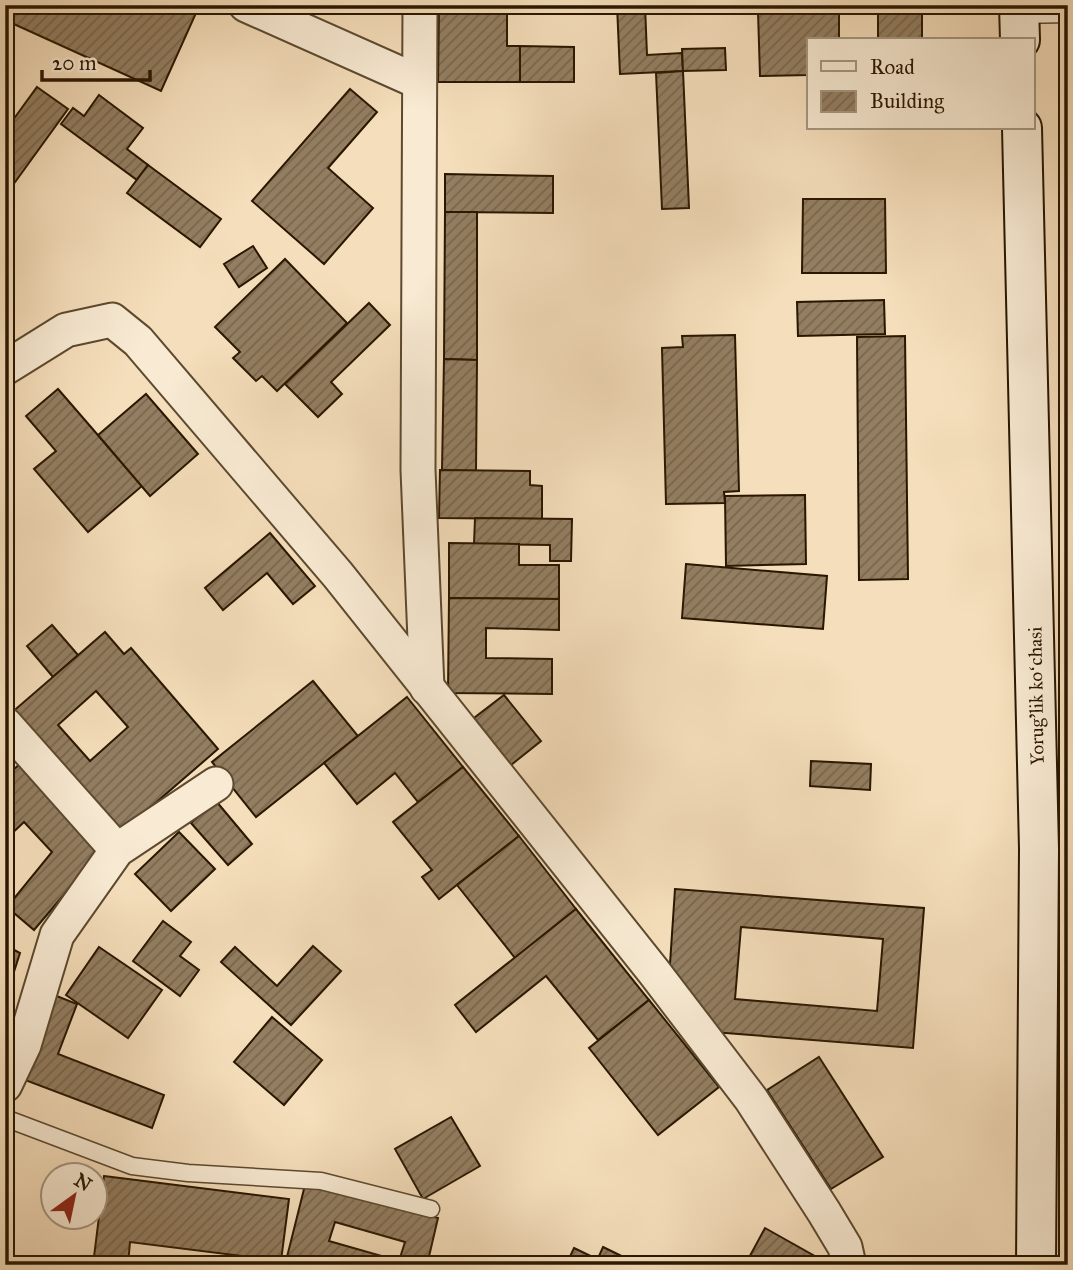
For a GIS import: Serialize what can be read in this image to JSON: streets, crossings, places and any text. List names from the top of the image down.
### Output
{
  "streets": {
    "main road": ["Yorug'lik koʻchasi"]
  },
  "legend": ["Road", "Building"],
  "scale_bar": "20 m",
  "north": "top right"
}
